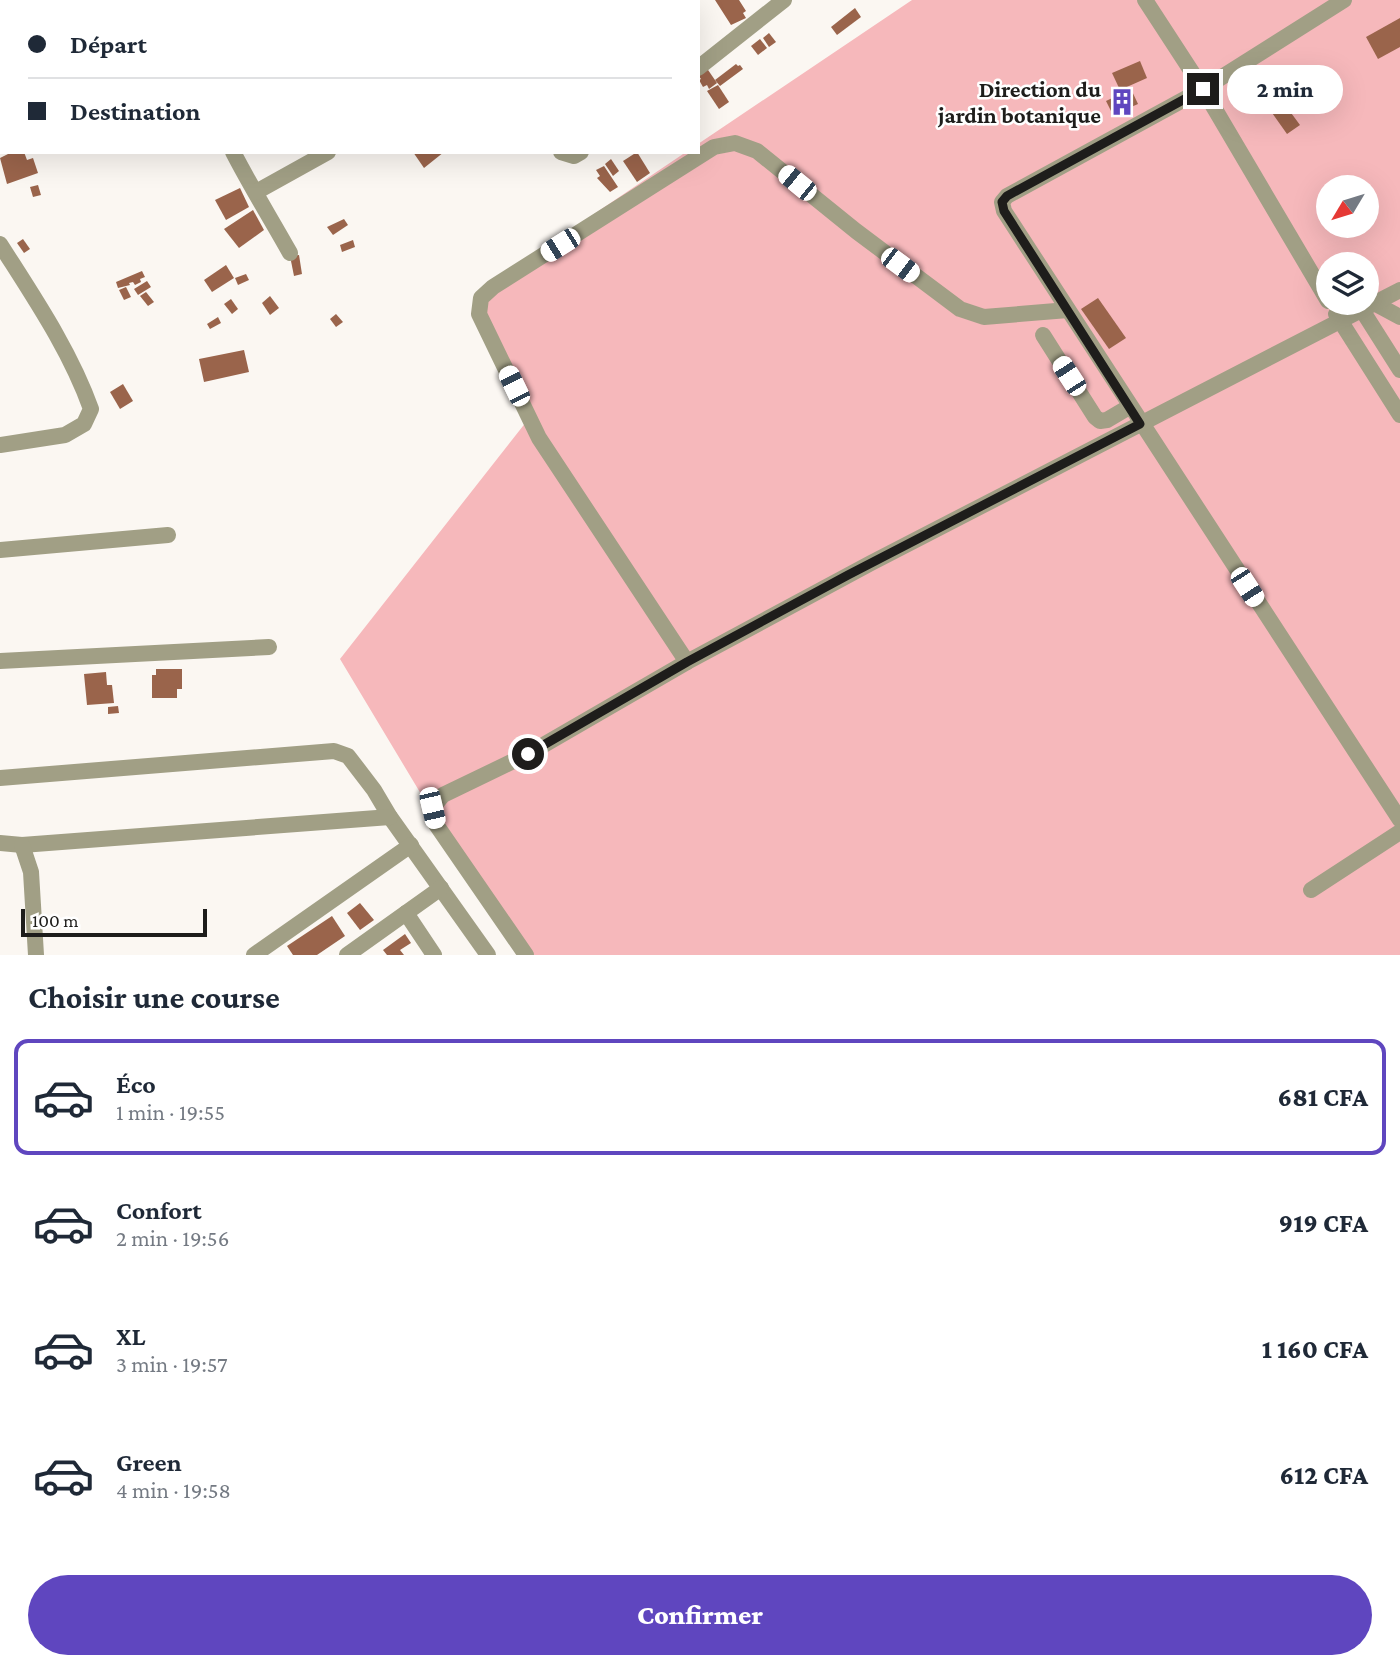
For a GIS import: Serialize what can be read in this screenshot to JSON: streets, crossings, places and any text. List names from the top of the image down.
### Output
{
  "places": {
    "building": ["Direction du jardin botanique"]
  },
  "scale_bar": "100 m",
  "north": "bottom left",
  "page": {
    "banner": ["Départ", "Destination"],
    "bubble": "2 min",
    "scale": "100 m",
    "heading": "Choisir une course",
    "list": [
      {
        "name": "Éco",
        "note": "1 min · 19:55",
        "value": "681 CFA"
      },
      {
        "name": "Confort",
        "note": "2 min · 19:56",
        "value": "919 CFA"
      },
      {
        "name": "XL",
        "note": "3 min · 19:57",
        "value": "1 160 CFA"
      },
      {
        "name": "Green",
        "note": "4 min · 19:58",
        "value": "612 CFA"
      }
    ],
    "buttons": "Confirmer"
  }
}
